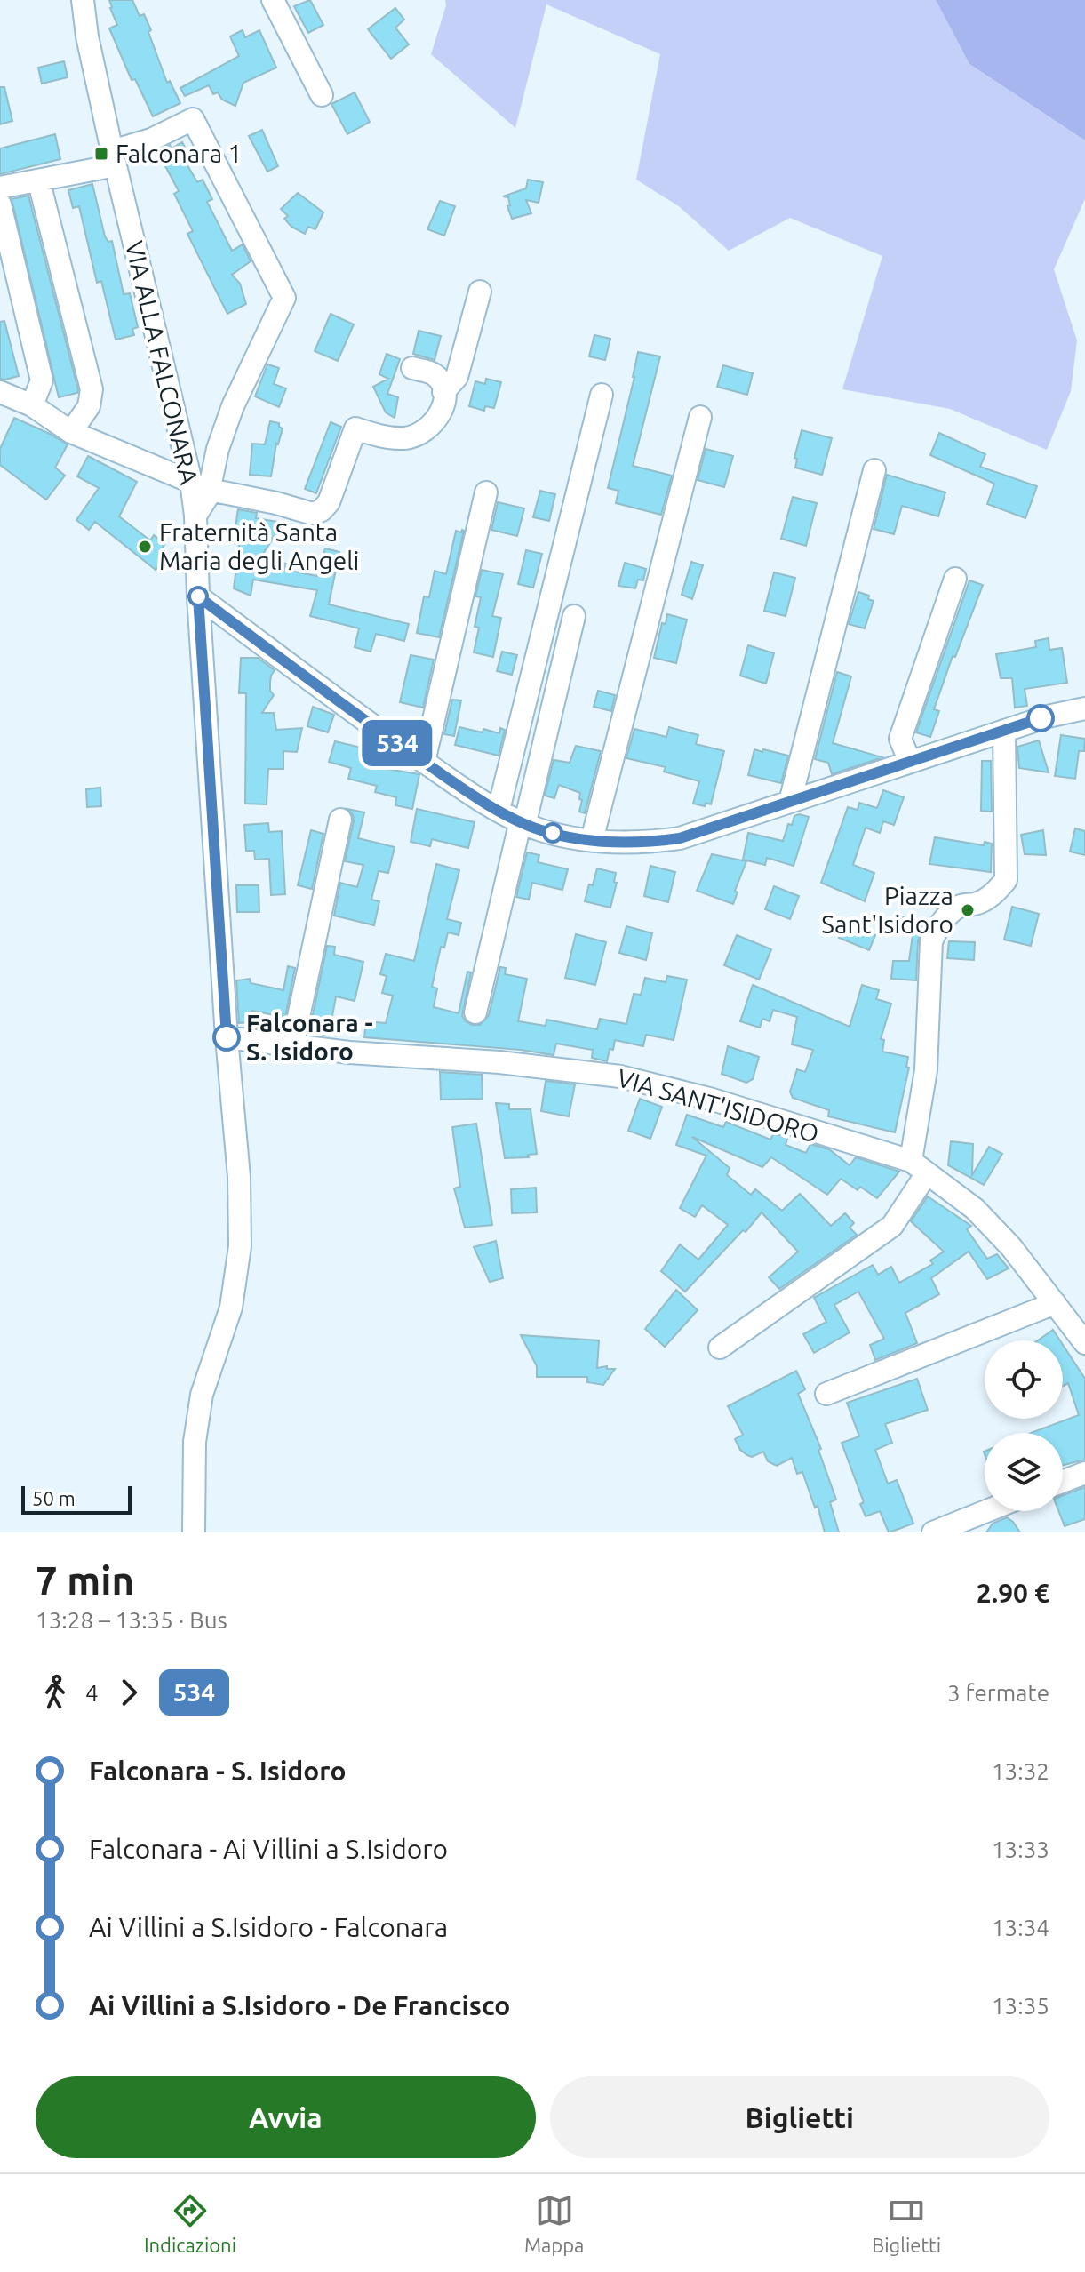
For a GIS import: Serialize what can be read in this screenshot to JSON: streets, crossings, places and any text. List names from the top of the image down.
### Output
{
  "streets": {
    "street": ["VIA ALLA FALCONARA", "VIA SANT'ISIDORO"]
  },
  "crossings": [
    ["VIA ALLA FALCONARA", "VIA SANT'ISIDORO"]
  ],
  "places": {
    "transit": ["Falconara 1"],
    "other": ["Fraternità Santa Maria degli Angeli", "Piazza Sant'Isidoro", "Falconara - S. Isidoro"]
  },
  "lines": ["bus line 534"],
  "scale_bar": "50 m",
  "page": {
    "on_map": "534",
    "scale": "50 m",
    "heading": ["7 min", "13:28 – 13:35 · Bus", "2.90 €"],
    "legs": ["4", "534", "3 fermate"],
    "list": [
      {
        "name": "Falconara - S. Isidoro",
        "value": "13:32"
      },
      {
        "name": "Falconara - Ai Villini a S.Isidoro",
        "value": "13:33"
      },
      {
        "name": "Ai Villini a S.Isidoro - Falconara",
        "value": "13:34"
      },
      {
        "name": "Ai Villini a S.Isidoro - De Francisco",
        "value": "13:35"
      }
    ],
    "buttons": ["Avvia", "Biglietti"],
    "tabs": ["Indicazioni", "Mappa", "Biglietti"]
  }
}
